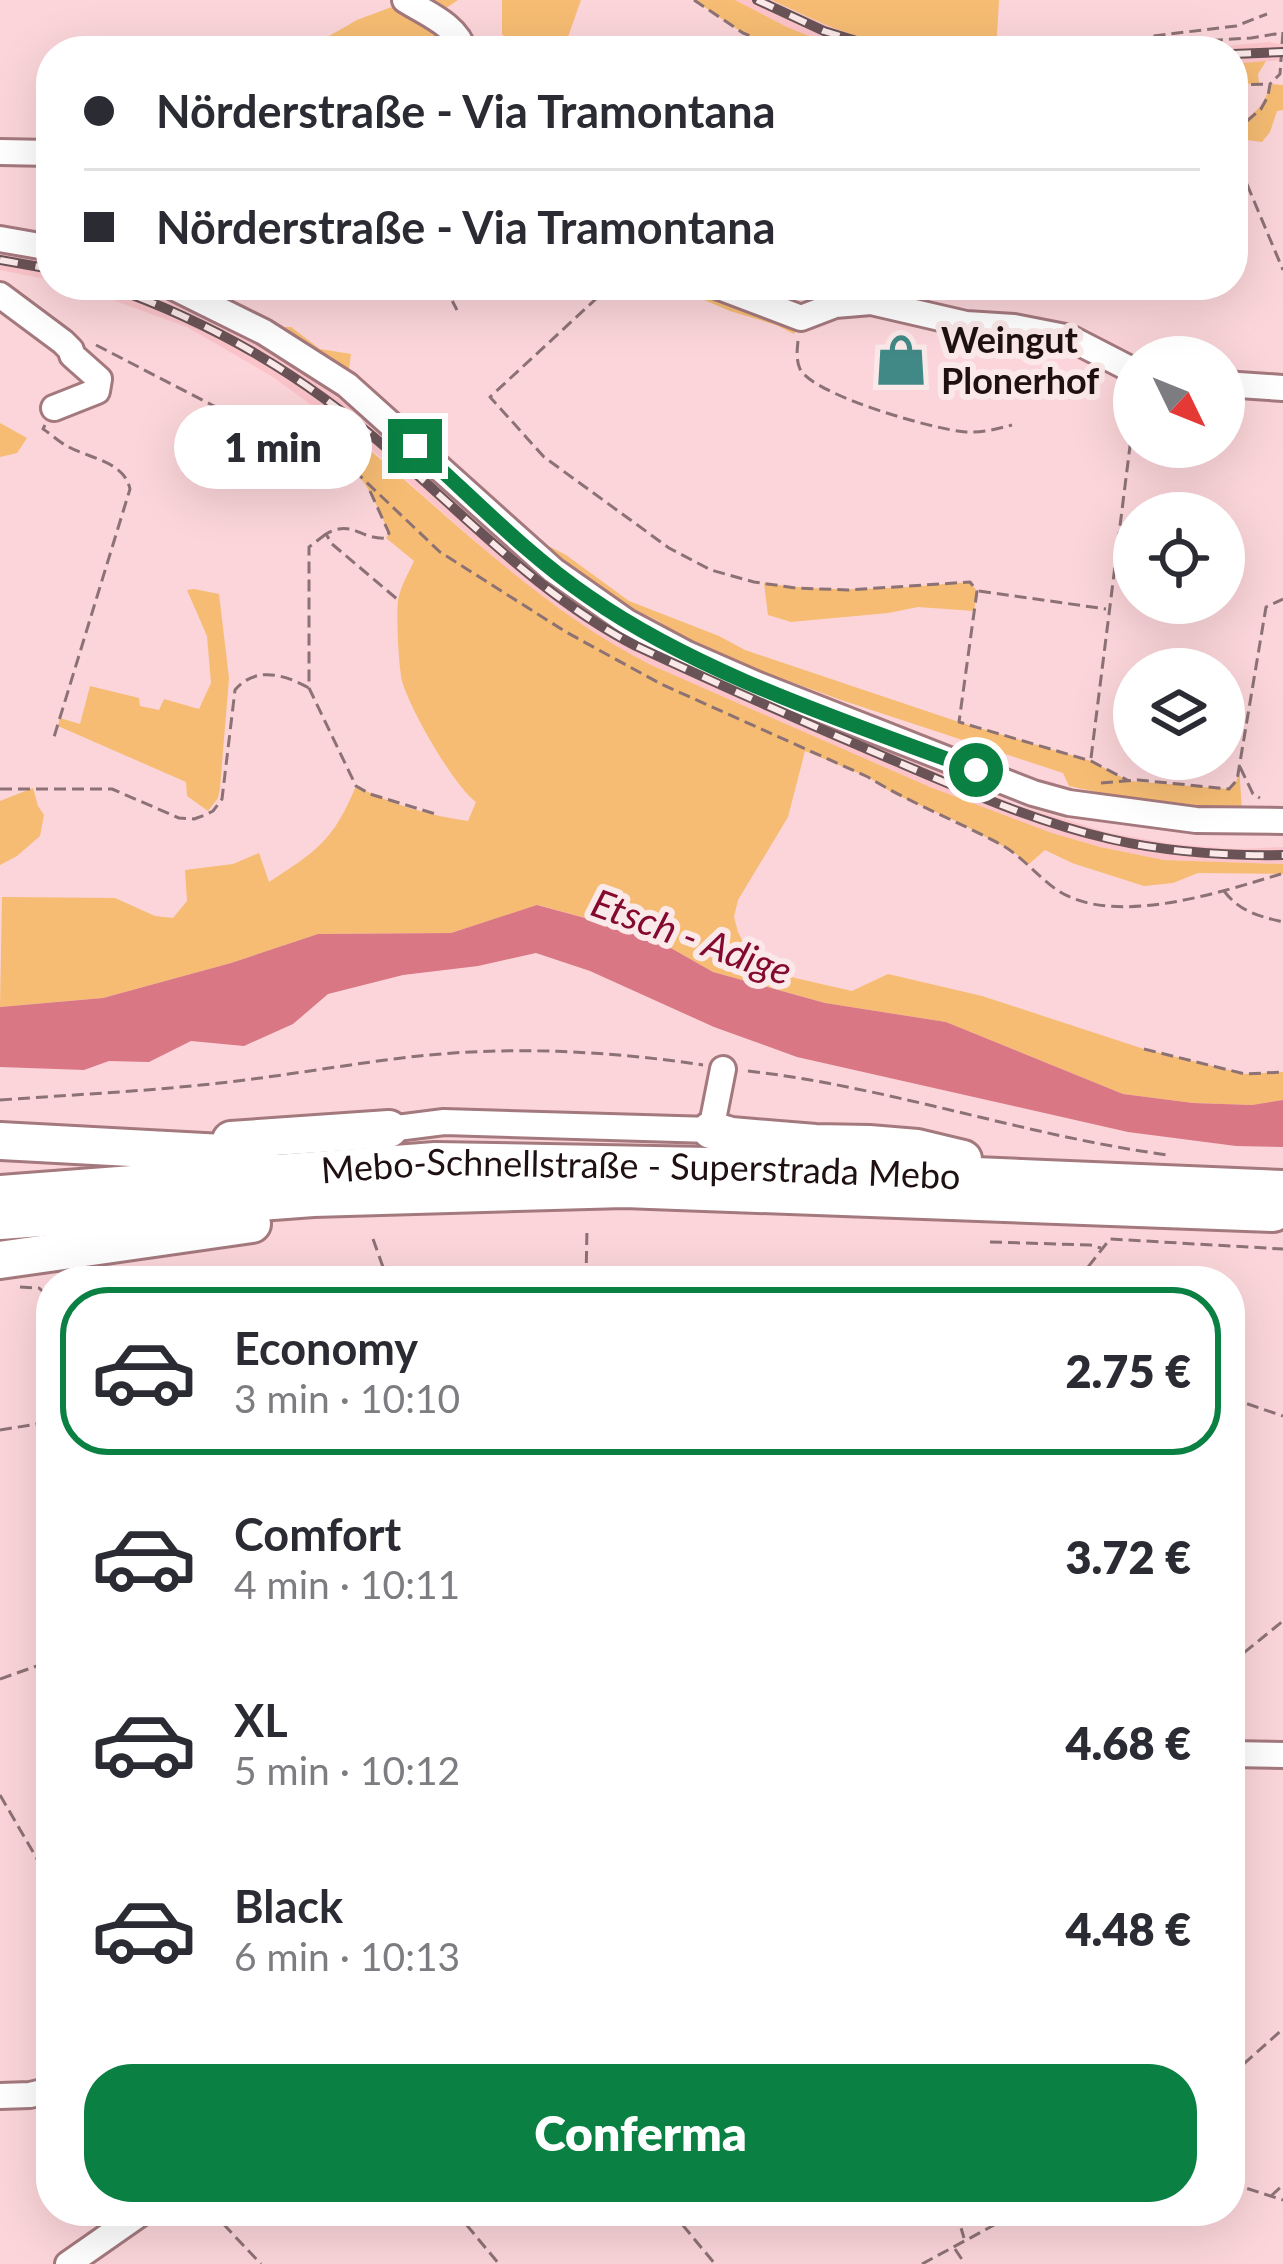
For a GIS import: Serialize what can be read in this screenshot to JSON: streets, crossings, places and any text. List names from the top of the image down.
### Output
{
  "streets": {
    "highway": ["Mebo-Schnellstraße - Superstrada Mebo"]
  },
  "water": ["Etsch - Adige"],
  "places": {
    "shop": ["Weingut Plonerhof"]
  },
  "north": "bottom right",
  "page": {
    "banner": ["Nörderstraße - Via Tramontana", "Nörderstraße - Via Tramontana"],
    "bubble": "1 min",
    "list": [
      {
        "name": "Economy",
        "note": "3 min · 10:10",
        "value": "2.75 €"
      },
      {
        "name": "Comfort",
        "note": "4 min · 10:11",
        "value": "3.72 €"
      },
      {
        "name": "XL",
        "note": "5 min · 10:12",
        "value": "4.68 €"
      },
      {
        "name": "Black",
        "note": "6 min · 10:13",
        "value": "4.48 €"
      }
    ],
    "buttons": "Conferma"
  }
}
